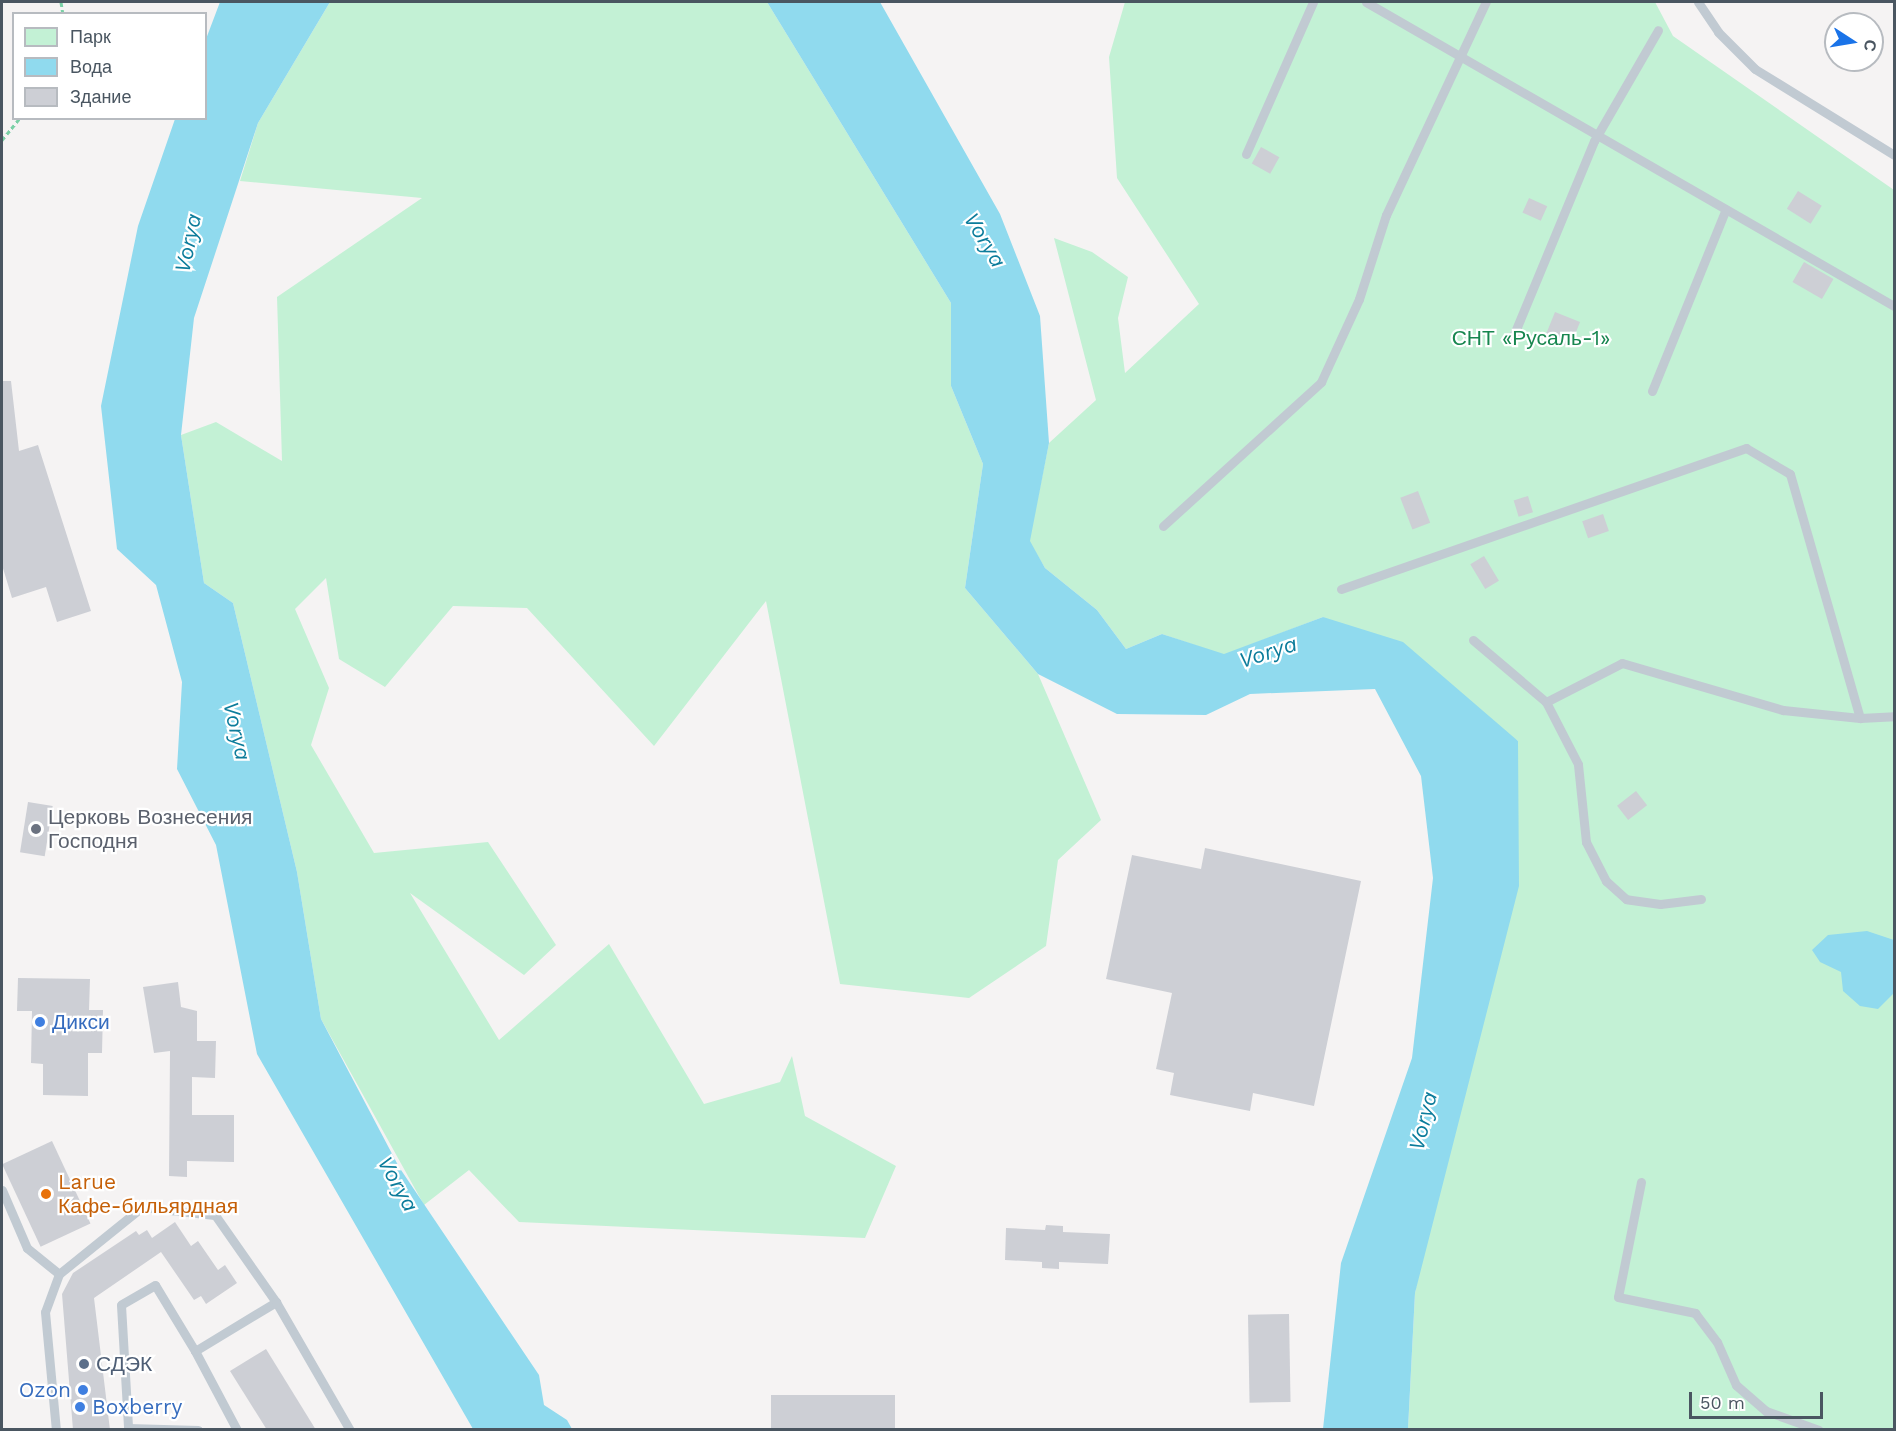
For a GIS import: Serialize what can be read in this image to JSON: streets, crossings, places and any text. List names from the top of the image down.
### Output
{
  "water": ["Vorya"],
  "parks": ["СНТ «Русаль-1»"],
  "places": [
    "Церковь Вознесения Господня",
    "Дикси",
    "Larue Кафе-бильярдная",
    "СДЭК",
    "Ozon",
    "Boxberry"
  ],
  "legend": ["Парк", "Вода", "Здание"],
  "scale_bar": "50 m",
  "north": "right"
}
